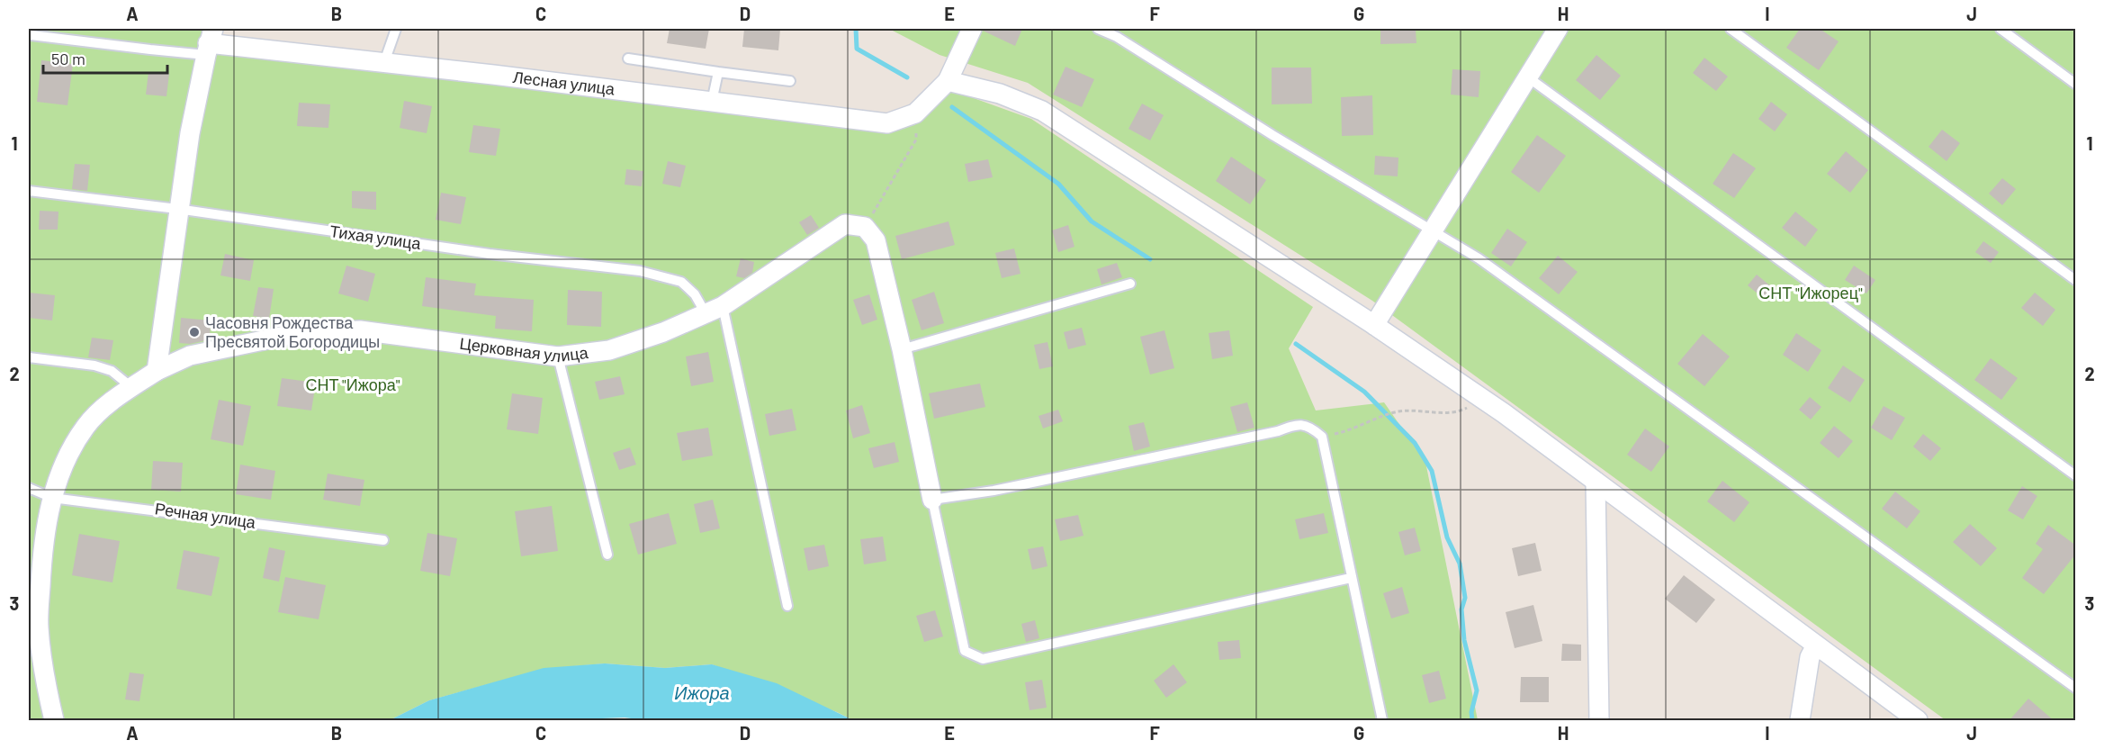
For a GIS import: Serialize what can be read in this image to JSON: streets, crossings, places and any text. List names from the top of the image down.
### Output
{
  "streets": {
    "street": ["Лесная улица", "Церковная улица"],
    "lane": ["Тихая улица", "Речная улица"]
  },
  "crossings": [
    ["Тихая улица", "Церковная улица"],
    ["Церковная улица", "Речная улица"]
  ],
  "water": ["Ижора"],
  "parks": ["СНТ \"Ижорец\"", "СНТ \"Ижора\""],
  "places": ["Часовня Рождества Пресвятой Богородицы"],
  "scale_bar": "50 m",
  "grid": {
    "columns": [
      "A",
      "B",
      "C",
      "D",
      "E",
      "F",
      "G",
      "H",
      "I",
      "J"
    ],
    "rows": ["1", "2", "3"]
  }
}
